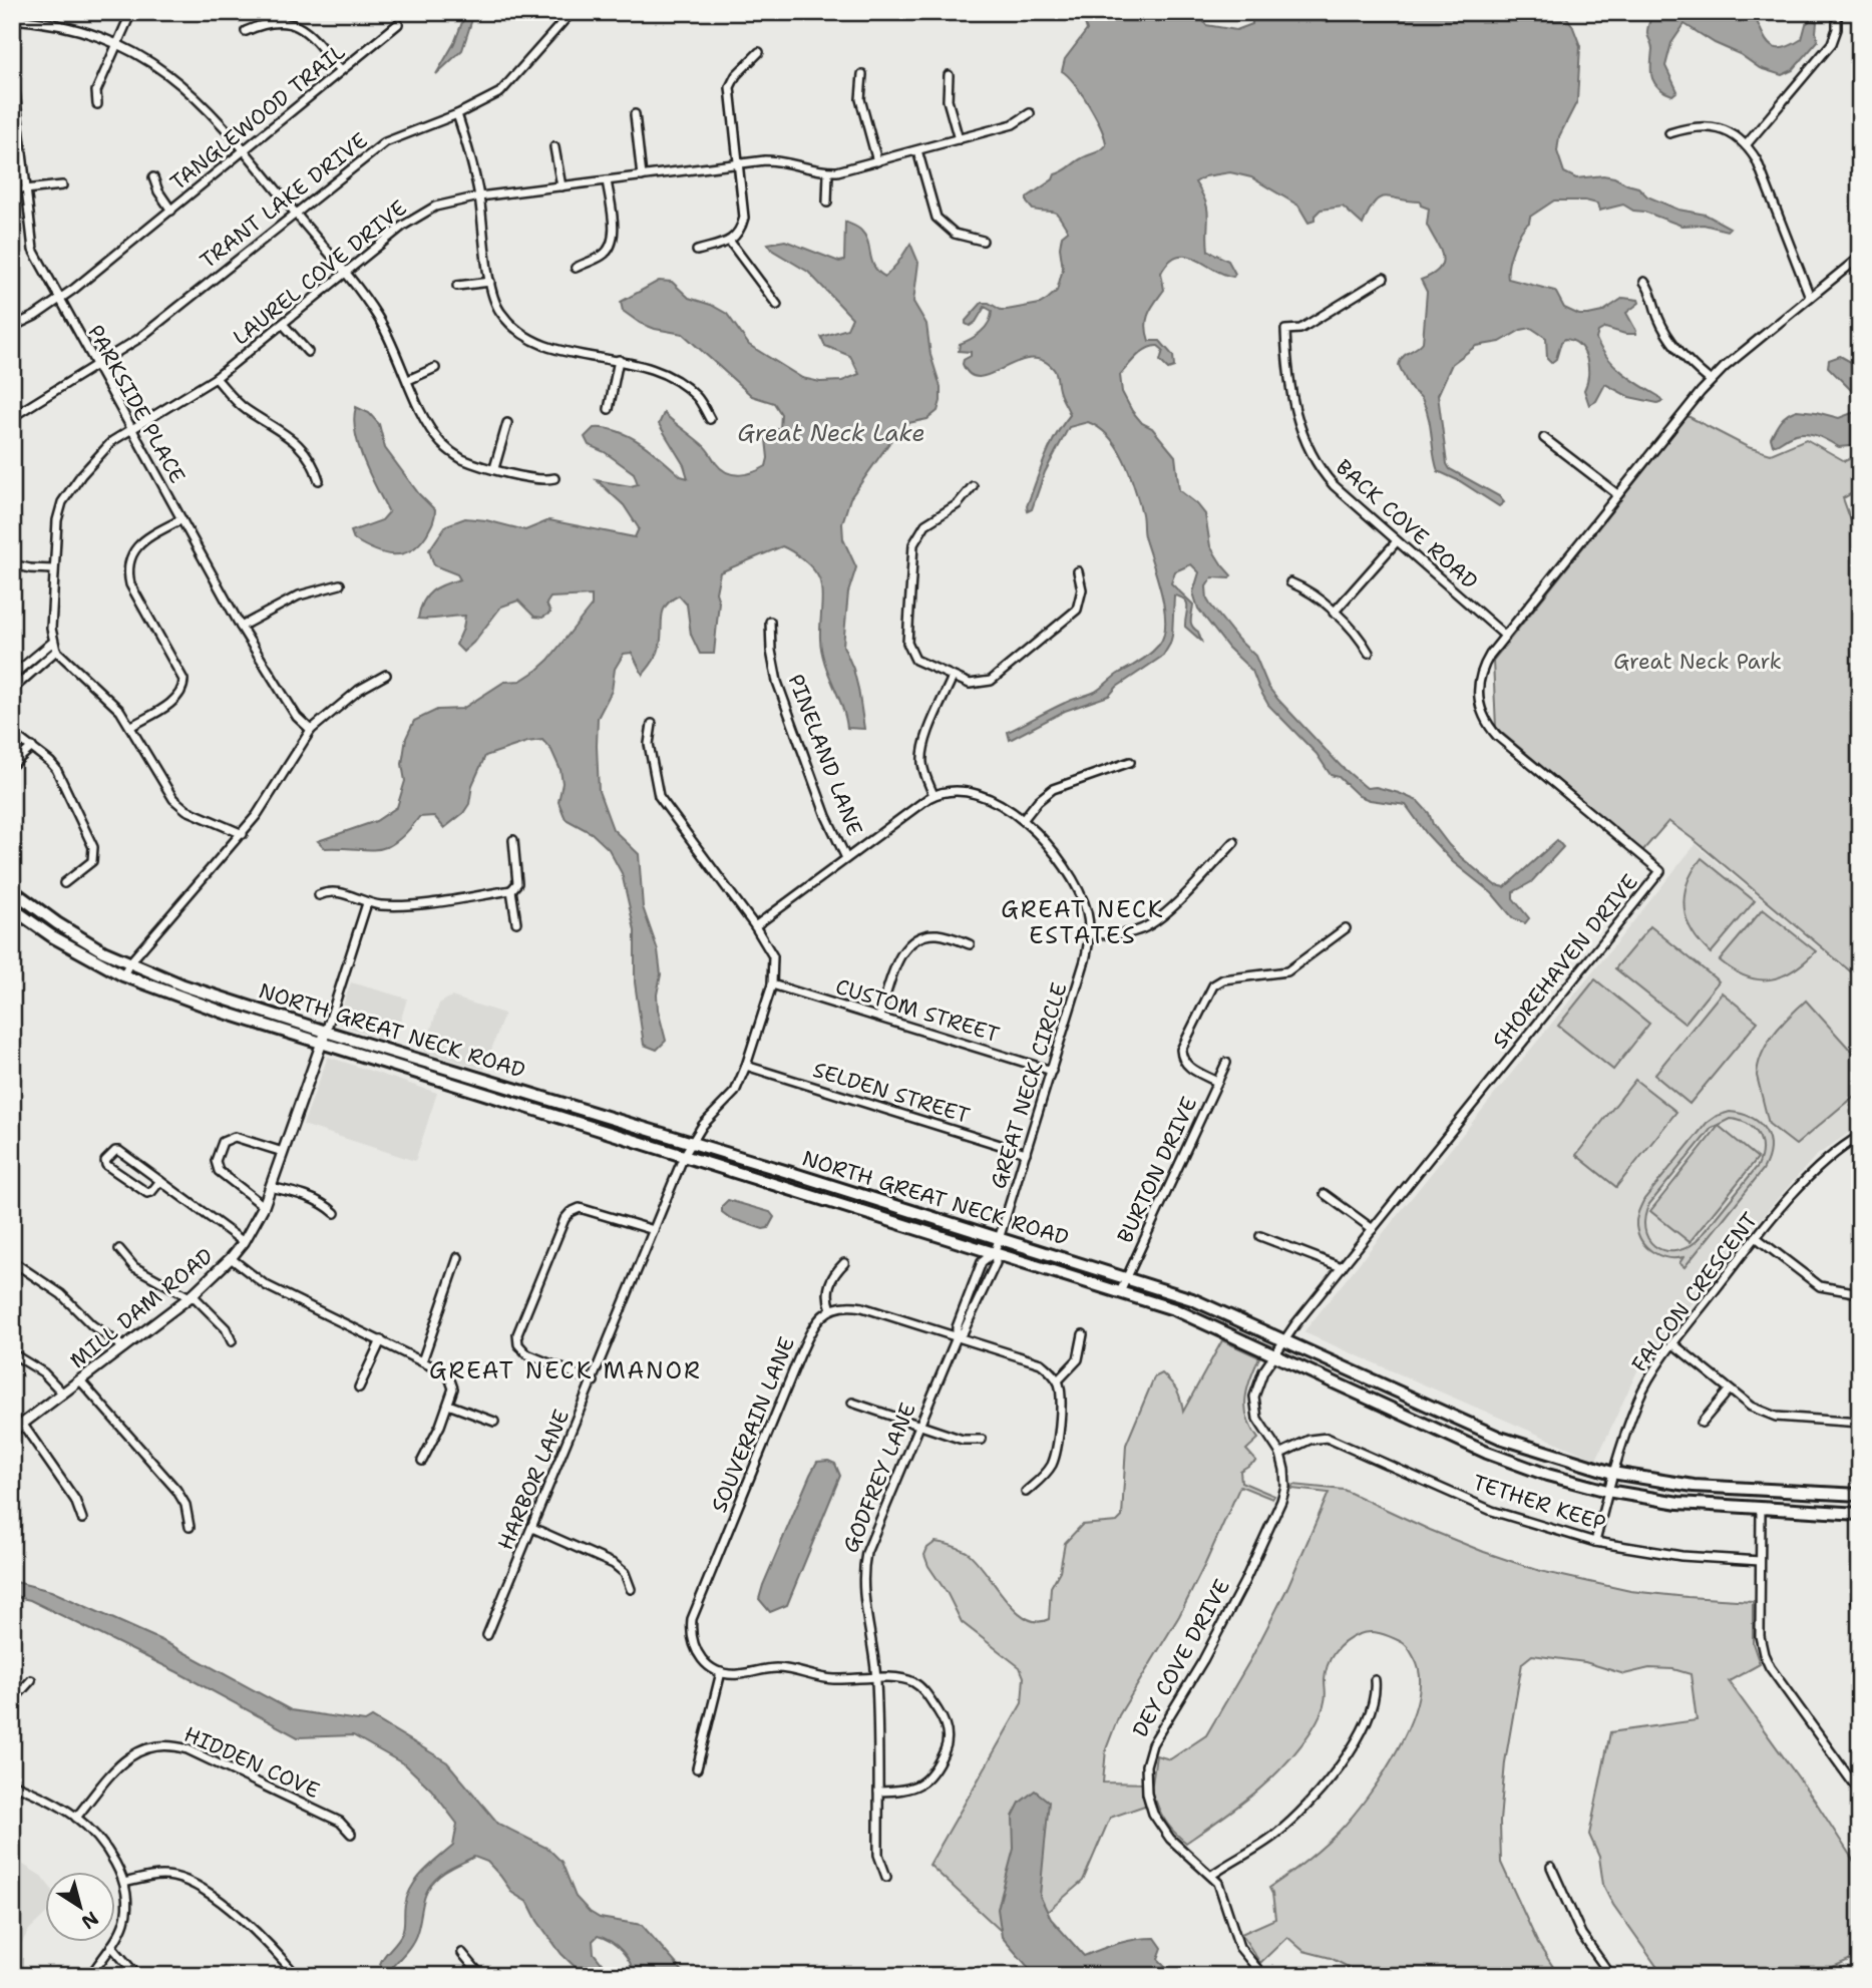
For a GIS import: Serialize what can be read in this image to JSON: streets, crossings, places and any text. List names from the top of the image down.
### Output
{
  "streets": {
    "main road": ["NORTH GREAT NECK ROAD"],
    "street": [
      "TANGLEWOOD TRAIL",
      "TRANT LAKE DRIVE",
      "LAUREL COVE DRIVE",
      "PARKSIDE PLACE",
      "BACK COVE ROAD",
      "PINELAND LANE",
      "SHOREHAVEN DRIVE",
      "CUSTOM STREET",
      "GREAT NECK CIRCLE",
      "SELDEN STREET",
      "BURTON DRIVE",
      "FALCON CRESCENT",
      "MILL DAM ROAD",
      "SOUVERAIN LANE",
      "GODFREY LANE",
      "HARBOR LANE",
      "TETHER KEEP",
      "DEY COVE DRIVE",
      "HIDDEN COVE"
    ]
  },
  "crossings": [
    ["TANGLEWOOD TRAIL", "PARKSIDE PLACE"],
    ["TRANT LAKE DRIVE", "PARKSIDE PLACE"],
    ["LAUREL COVE DRIVE", "PARKSIDE PLACE"],
    ["BACK COVE ROAD", "SHOREHAVEN DRIVE"],
    ["SHOREHAVEN DRIVE", "NORTH GREAT NECK ROAD"],
    ["SHOREHAVEN DRIVE", "DEY COVE DRIVE"],
    ["CUSTOM STREET", "GREAT NECK CIRCLE"],
    ["CUSTOM STREET", "HARBOR LANE"],
    ["NORTH GREAT NECK ROAD", "GREAT NECK CIRCLE"],
    ["NORTH GREAT NECK ROAD", "BURTON DRIVE"],
    ["NORTH GREAT NECK ROAD", "FALCON CRESCENT"],
    ["NORTH GREAT NECK ROAD", "MILL DAM ROAD"],
    ["NORTH GREAT NECK ROAD", "GODFREY LANE"],
    ["NORTH GREAT NECK ROAD", "HARBOR LANE"],
    ["NORTH GREAT NECK ROAD", "DEY COVE DRIVE"],
    ["GREAT NECK CIRCLE", "SELDEN STREET"],
    ["GREAT NECK CIRCLE", "GODFREY LANE"],
    ["SELDEN STREET", "HARBOR LANE"],
    ["FALCON CRESCENT", "TETHER KEEP"],
    ["TETHER KEEP", "DEY COVE DRIVE"]
  ],
  "districts": ["GREAT NECK ESTATES", "GREAT NECK MANOR"],
  "water": ["Great Neck Lake"],
  "parks": ["Great Neck Park"],
  "north": "bottom right"
}
